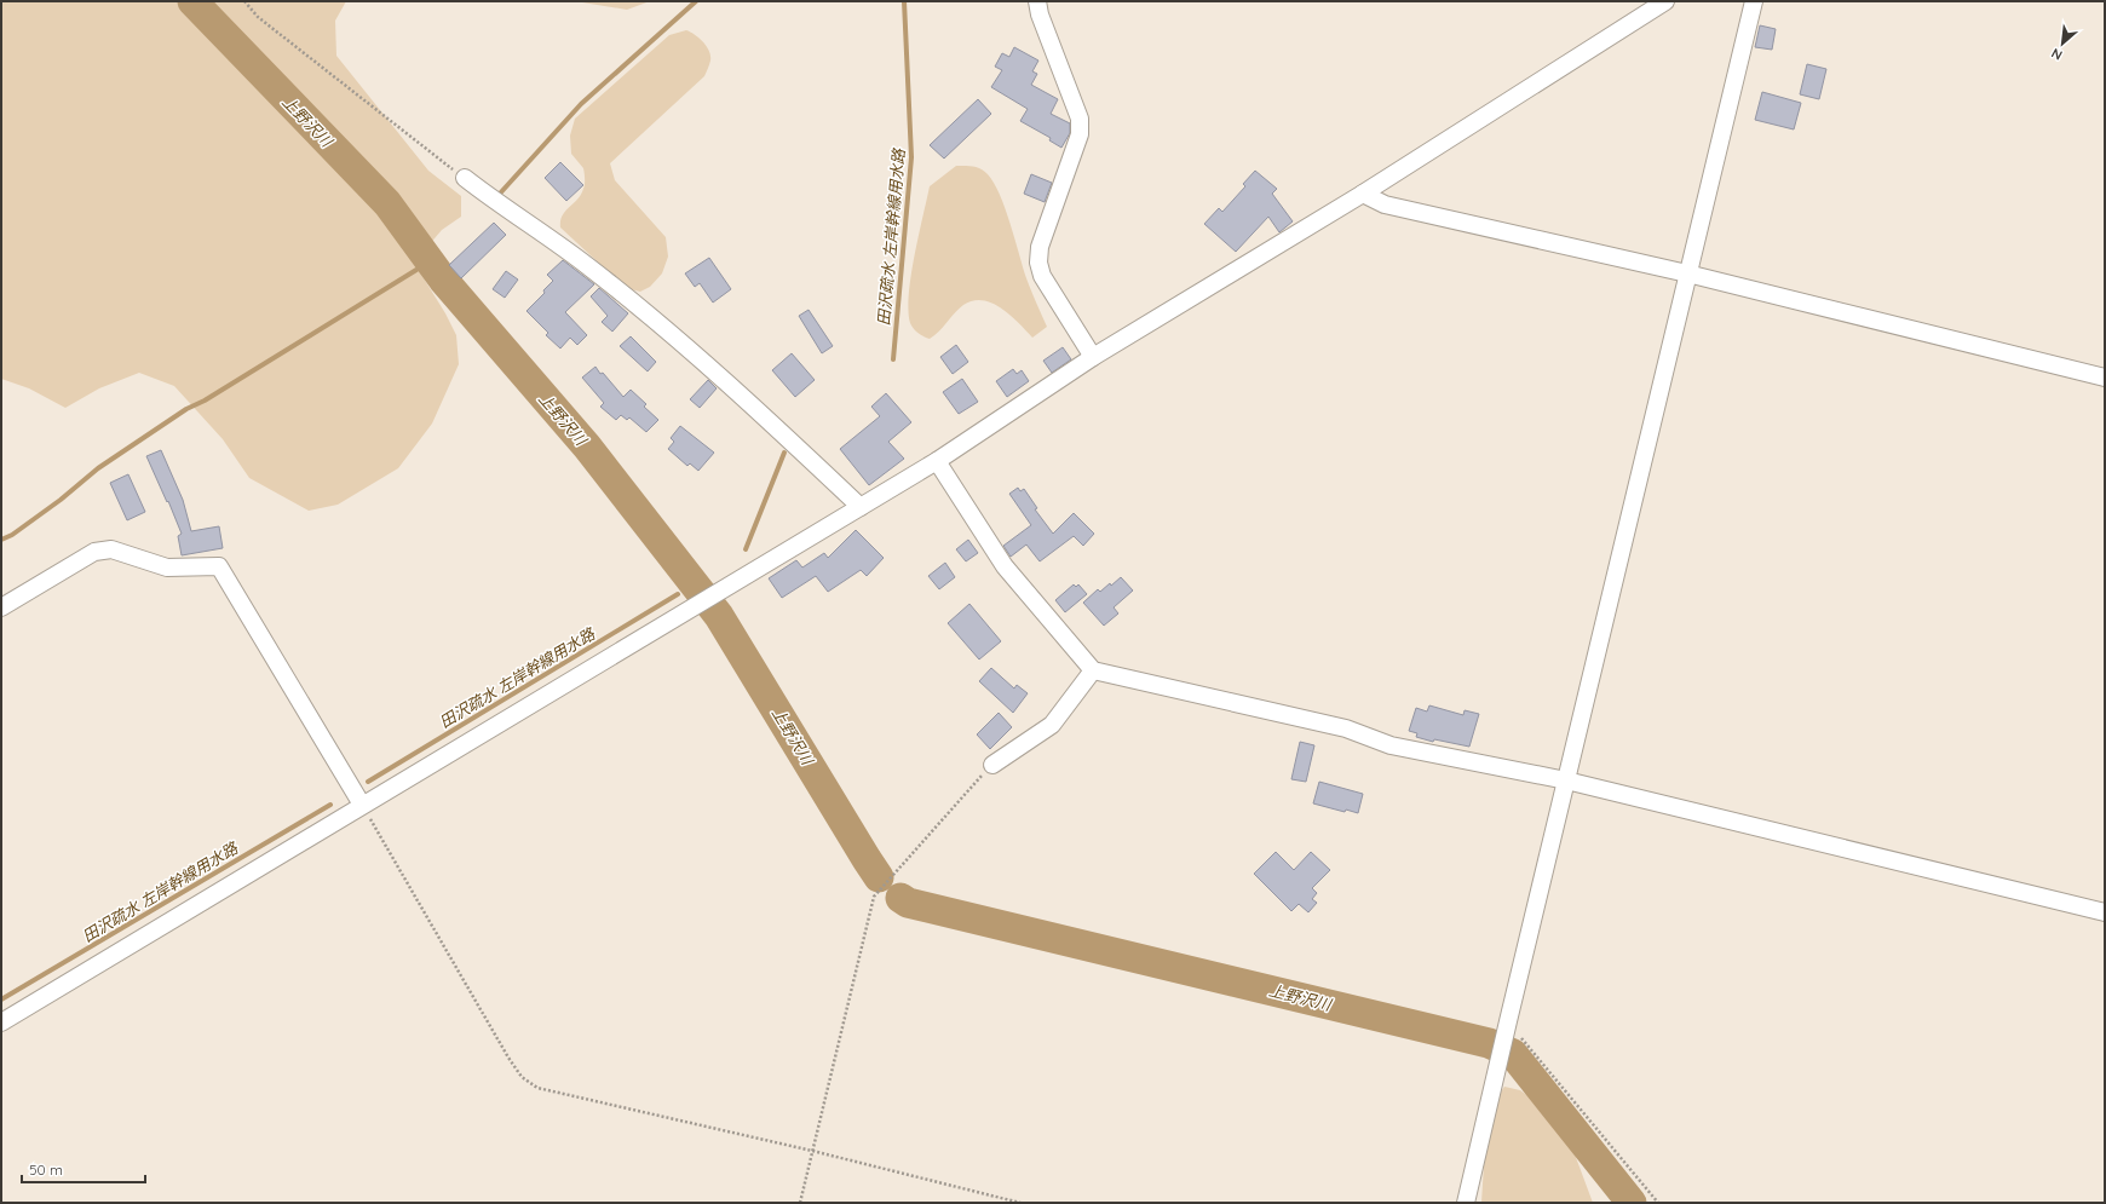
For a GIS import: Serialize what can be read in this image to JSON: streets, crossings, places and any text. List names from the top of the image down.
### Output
{
  "water": ["上野沢川", "田沢疏水 左岸幹線用水路"],
  "scale_bar": "50 m",
  "north": "bottom left"
}
